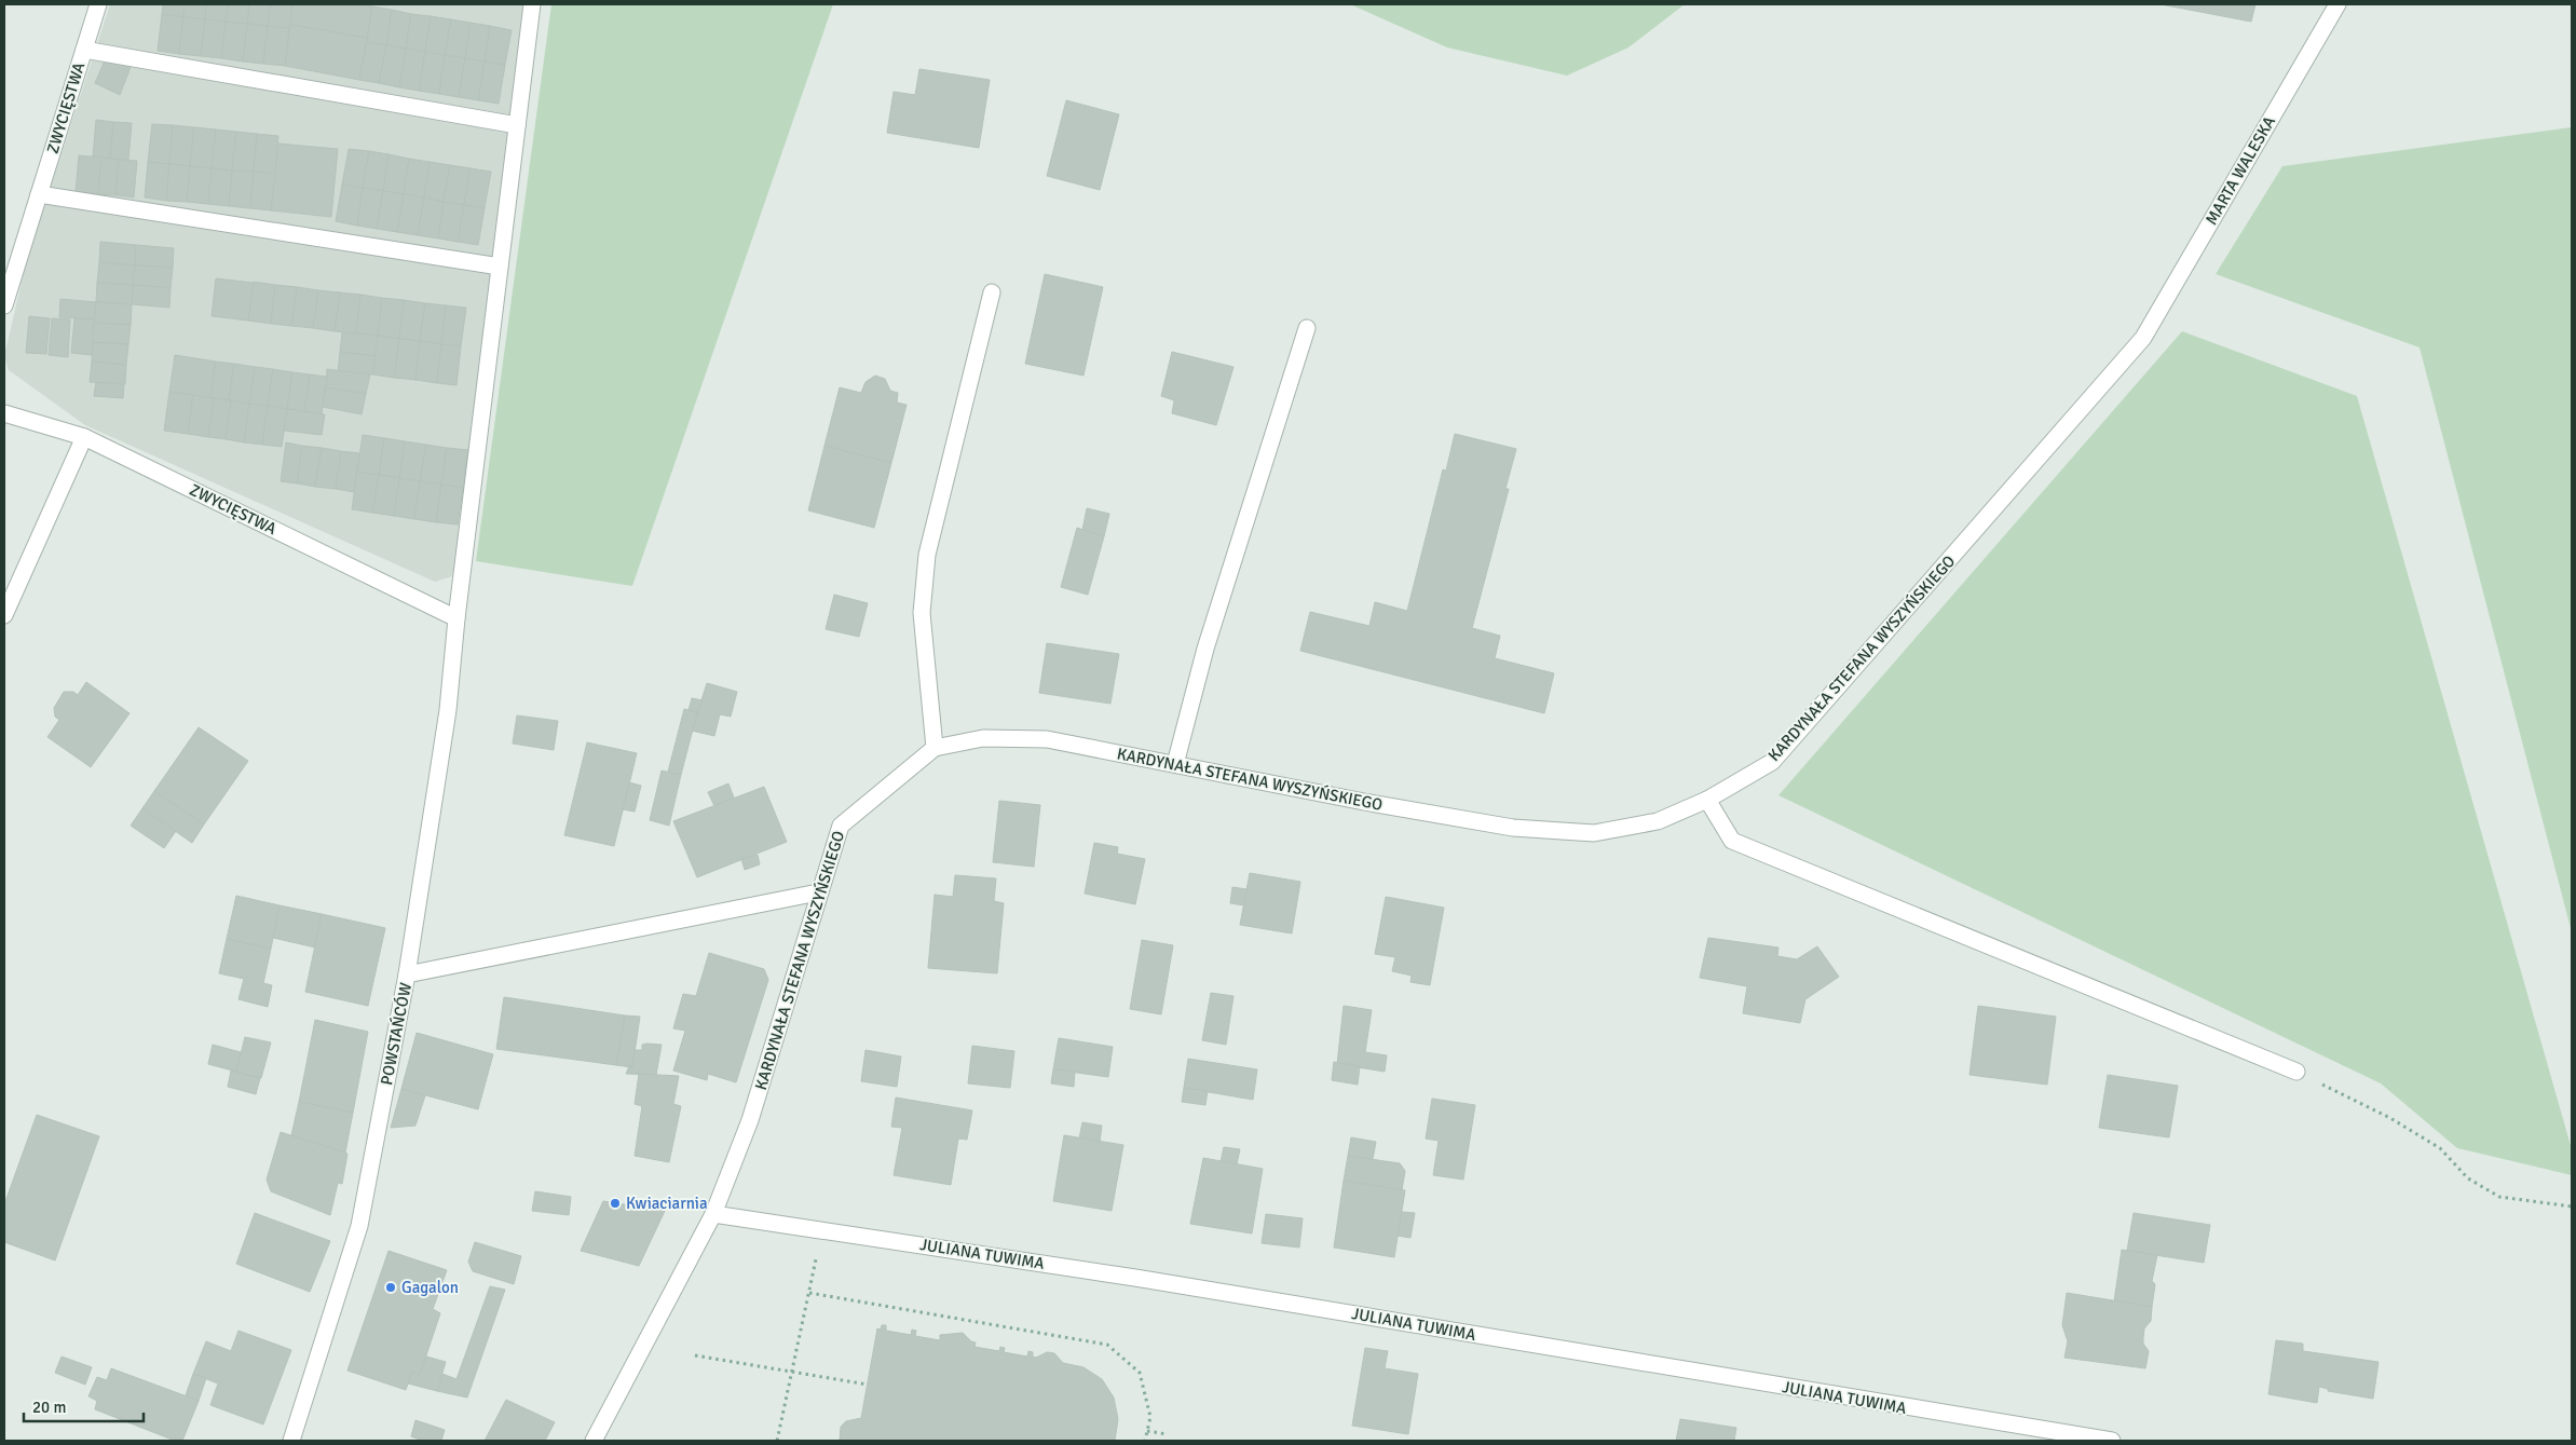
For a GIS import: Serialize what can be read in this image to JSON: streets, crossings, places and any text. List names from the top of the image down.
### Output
{
  "streets": {
    "street": [
      "ZWYCIĘSTWA",
      "MARTA WALESKA",
      "KARDYNAŁA STEFANA WYSZYŃSKIEGO",
      "POWSTAŃCÓW",
      "JULIANA TUWIMA"
    ]
  },
  "crossings": [
    ["ZWYCIĘSTWA", "POWSTAŃCÓW"],
    ["MARTA WALESKA", "KARDYNAŁA STEFANA WYSZYŃSKIEGO"],
    ["KARDYNAŁA STEFANA WYSZYŃSKIEGO", "JULIANA TUWIMA"]
  ],
  "places": ["Kwiaciarnia", "Gagalon"],
  "scale_bar": "20 m"
}
